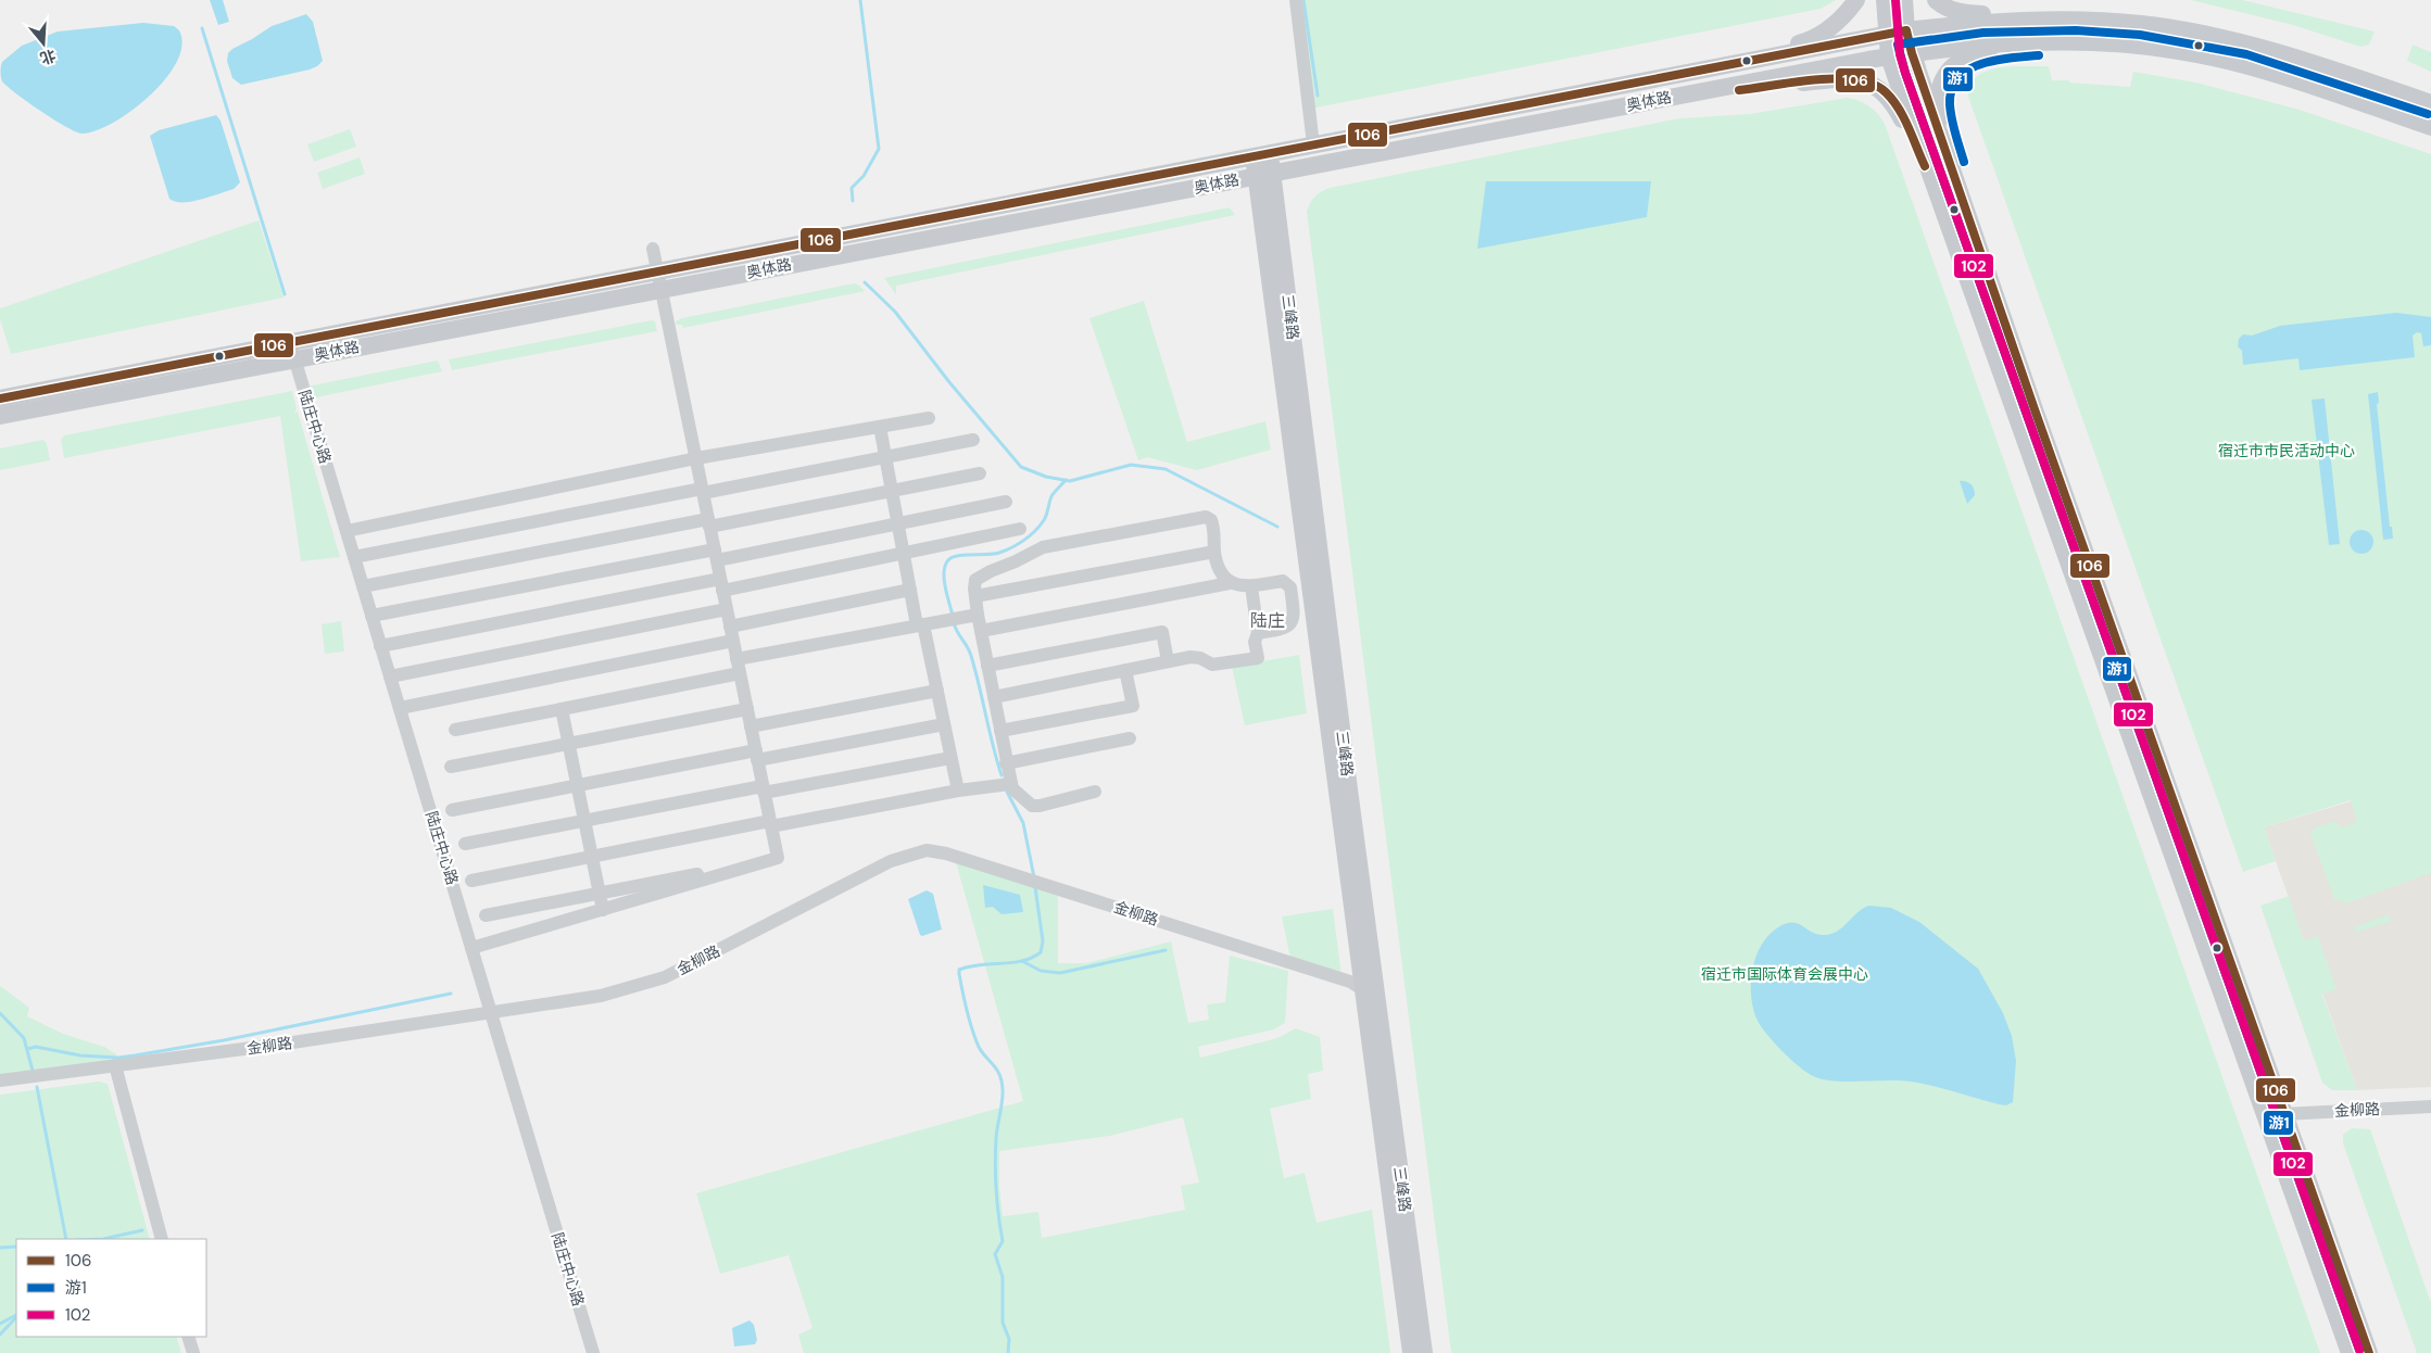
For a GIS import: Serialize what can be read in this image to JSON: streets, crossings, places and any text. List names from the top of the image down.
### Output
{
  "streets": {
    "main road": ["奥体路", "三峰路"],
    "street": ["陆庄中心路", "金柳路"]
  },
  "crossings": [
    ["奥体路", "三峰路"],
    ["奥体路", "陆庄中心路"],
    ["三峰路", "金柳路"],
    ["陆庄中心路", "金柳路"]
  ],
  "districts": ["陆庄"],
  "parks": ["宿迁市市民活动中心", "宿迁市国际体育会展中心"],
  "lines": ["transit line 102", "transit line 106", "transit line 游1"],
  "legend": ["106", "游1", "102"],
  "north": "bottom"
}
